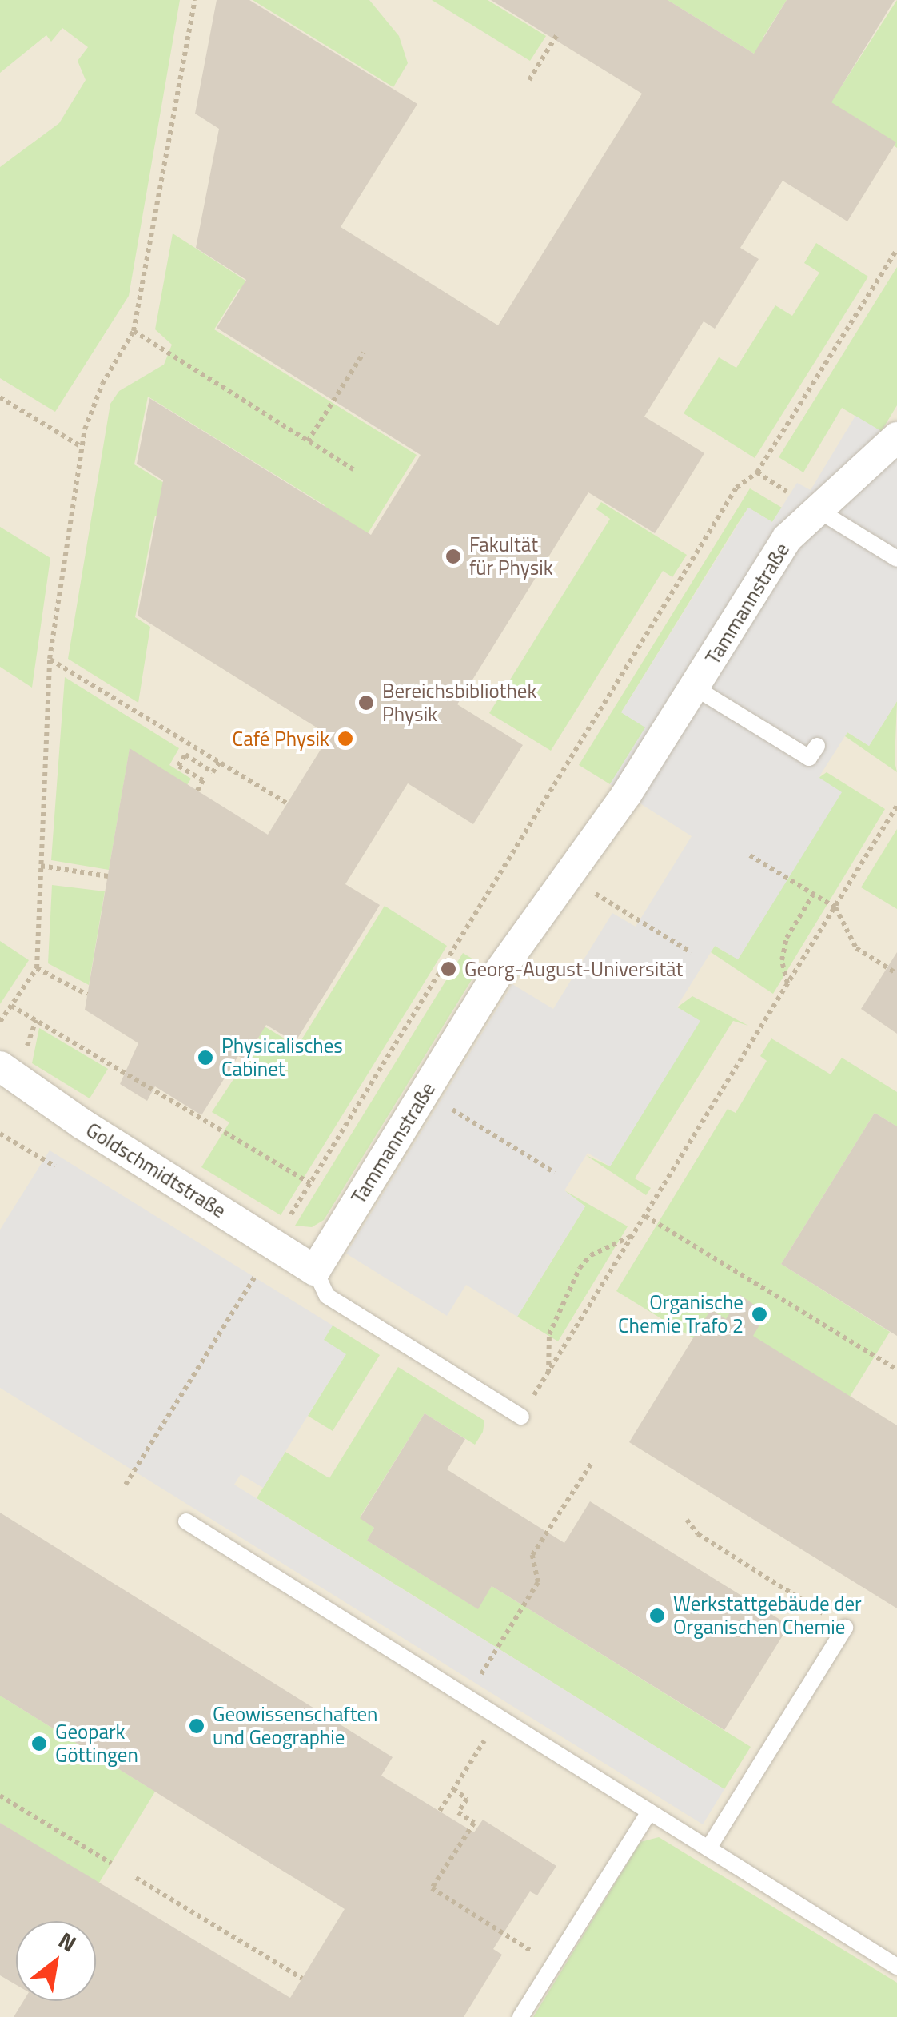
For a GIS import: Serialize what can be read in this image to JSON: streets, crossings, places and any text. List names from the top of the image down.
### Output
{
  "streets": {
    "street": ["Tammannstraße", "Goldschmidtstraße"]
  },
  "crossings": [
    ["Tammannstraße", "Goldschmidtstraße"]
  ],
  "places": [
    "Fakultät für Physik",
    "Bereichsbibliothek Physik",
    "Café Physik",
    "Georg-August-Universität",
    "Physicalisches Cabinet",
    "Organische Chemie Trafo 2",
    "Werkstattgebäude der Organischen Chemie",
    "Geowissenschaften und Geographie",
    "Geopark Göttingen"
  ],
  "north": "top right"
}
